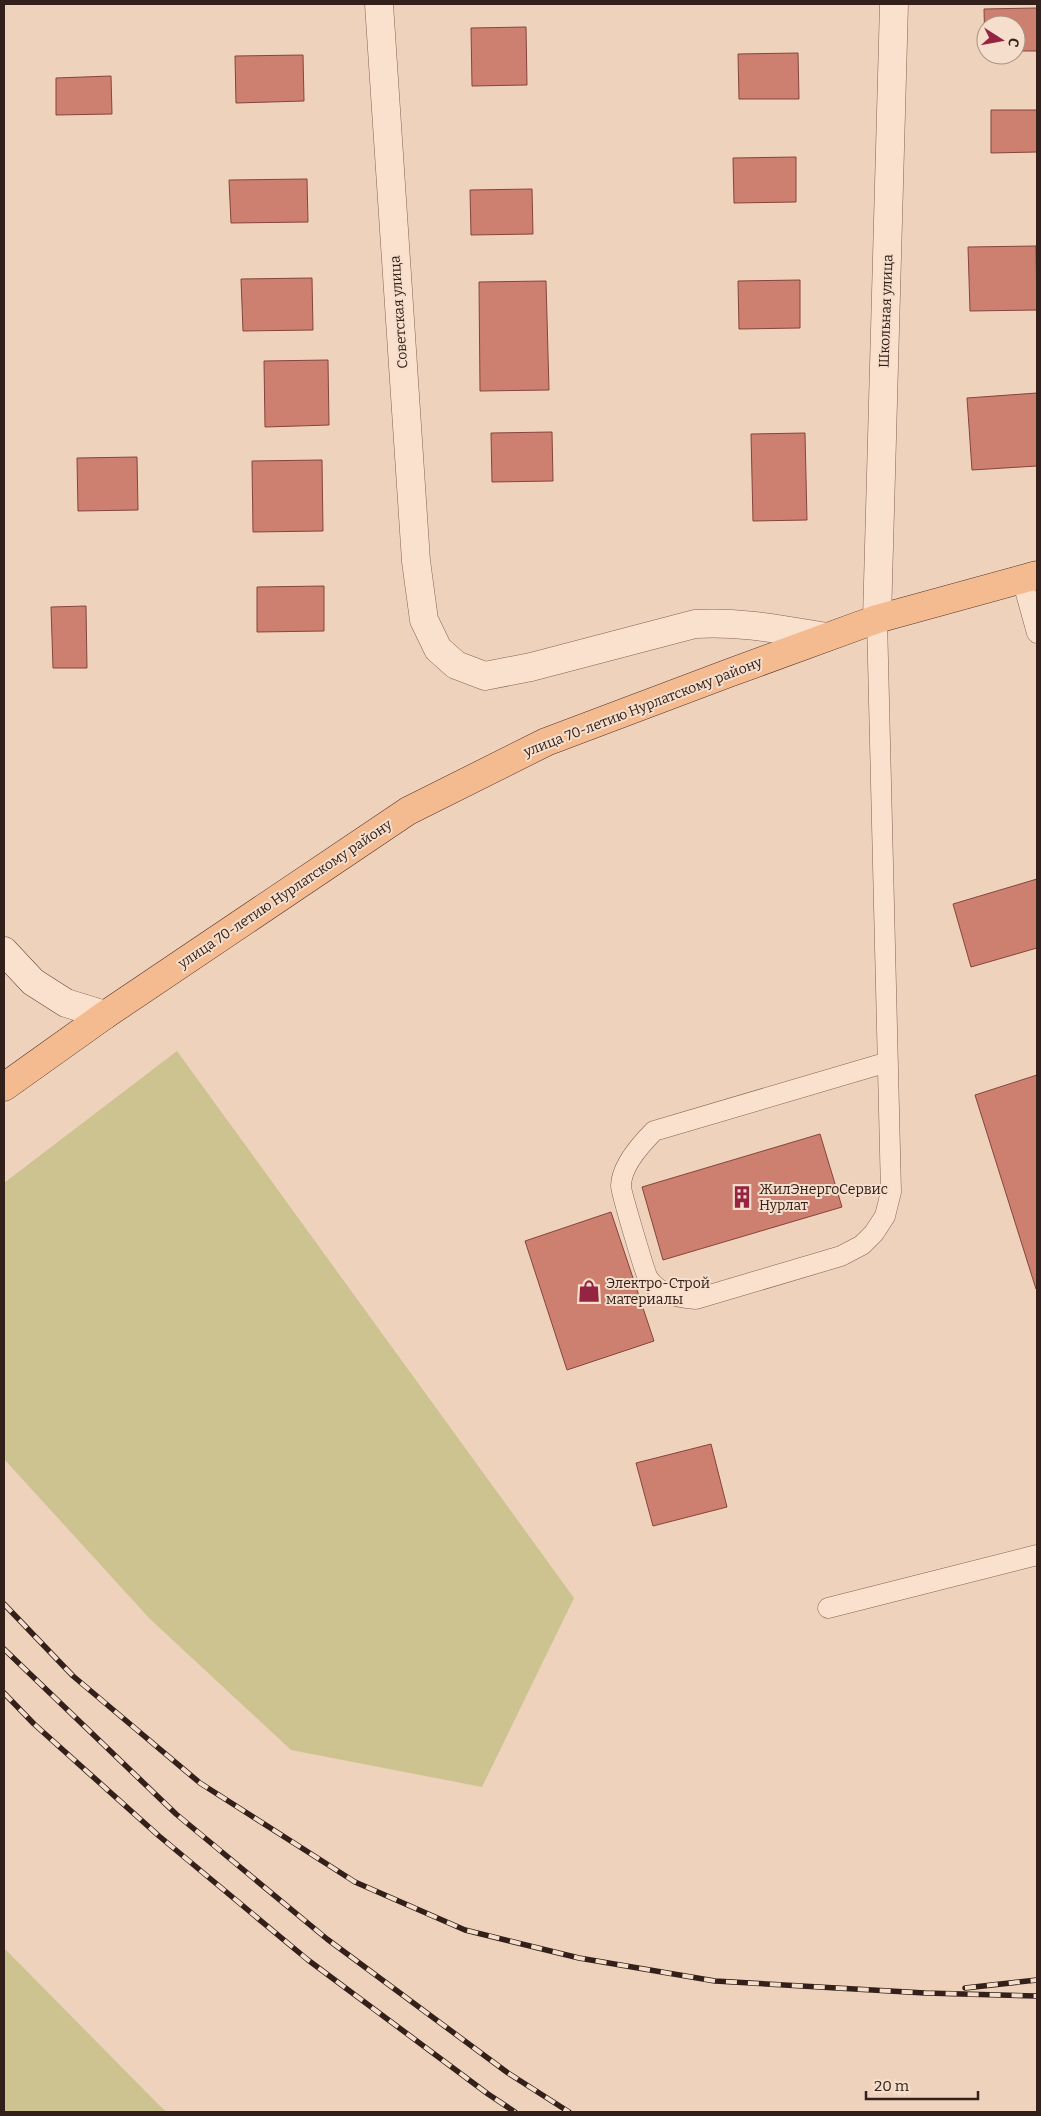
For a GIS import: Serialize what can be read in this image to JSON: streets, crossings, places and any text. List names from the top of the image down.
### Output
{
  "streets": {
    "main road": ["улица 70-летию Нурлатскому району"],
    "street": ["Школьная улица", "Советская улица"]
  },
  "crossings": [
    ["Школьная улица", "улица 70-летию Нурлатскому району"],
    ["Советская улица", "улица 70-летию Нурлатскому району"]
  ],
  "places": {
    "building": ["ЖилЭнергоСервис Нурлат"],
    "shop": ["Электро-Строй материалы"]
  },
  "scale_bar": "20 m",
  "north": "right"
}
